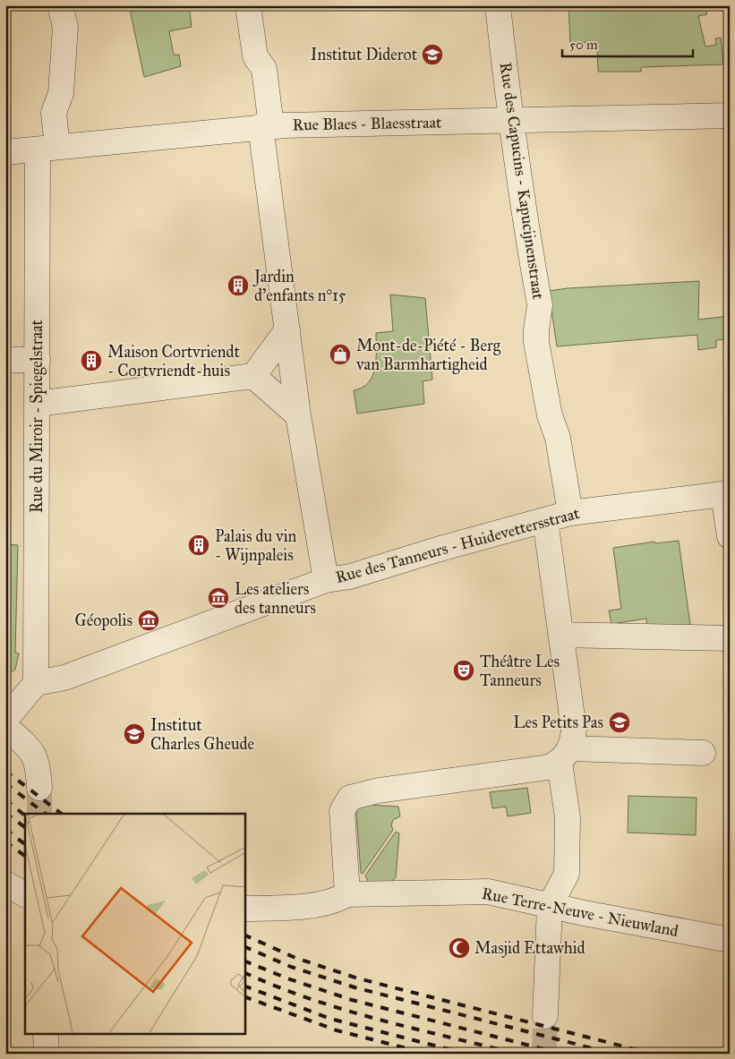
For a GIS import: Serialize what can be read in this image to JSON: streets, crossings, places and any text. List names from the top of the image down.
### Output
{
  "streets": {
    "street": [
      "Rue Blaes - Blaesstraat",
      "Rue des Capucins - Kapucijnenstraat",
      "Rue du Miroir - Spiegelstraat",
      "Rue des Tanneurs - Huidevettersstraat",
      "Rue Terre-Neuve - Nieuwland"
    ]
  },
  "crossings": [
    ["Rue Blaes - Blaesstraat", "Rue des Capucins - Kapucijnenstraat"],
    ["Rue Blaes - Blaesstraat", "Rue du Miroir - Spiegelstraat"],
    ["Rue des Capucins - Kapucijnenstraat", "Rue des Tanneurs - Huidevettersstraat"],
    ["Rue du Miroir - Spiegelstraat", "Rue des Tanneurs - Huidevettersstraat"]
  ],
  "places": {
    "school or university": ["Institut Diderot", "Les Petits Pas", "Institut Charles Gheude"],
    "building": ["Jardin d'enfants n°15", "Maison Cortvriendt - Cortvriendt-huis", "Palais du vin - Wijnpaleis"],
    "shop": ["Mont-de-Piété - Berg van Barmhartigheid"],
    "museum": ["Les ateliers des tanneurs", "Géopolis"],
    "theatre": ["Théâtre Les Tanneurs"],
    "mosque": ["Masjid Ettawhid"]
  },
  "scale_bar": "50 m"
}
